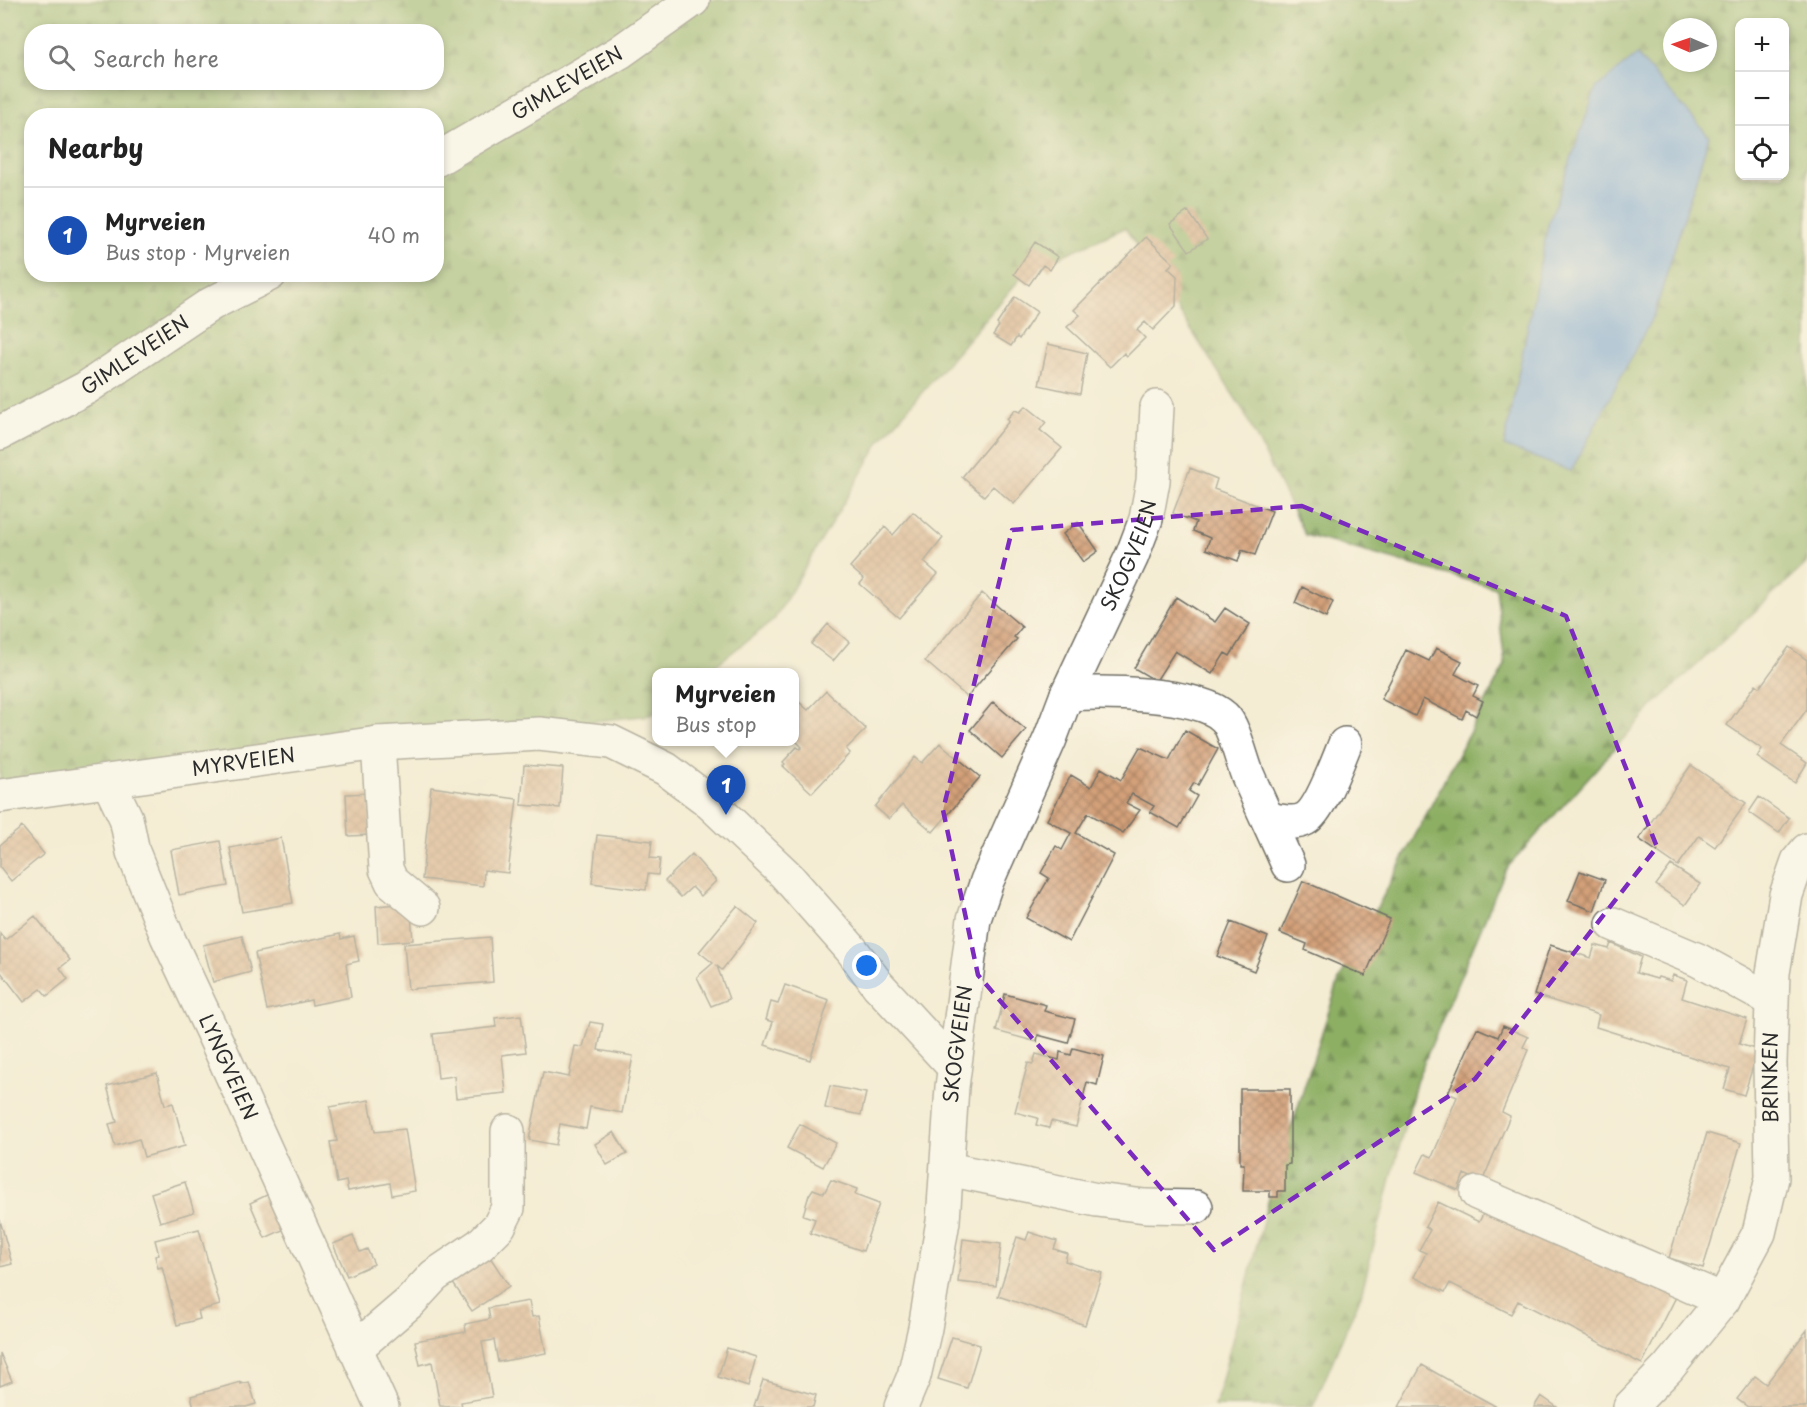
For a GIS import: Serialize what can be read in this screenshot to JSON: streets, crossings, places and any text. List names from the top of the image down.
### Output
{
  "streets": {
    "street": [
      "GIMLEVEIEN",
      "SKOGVEIEN",
      "MYRVEIEN",
      "LYNGVEIEN",
      "BRINKEN"
    ]
  },
  "crossings": [
    ["SKOGVEIEN", "MYRVEIEN"],
    ["MYRVEIEN", "LYNGVEIEN"]
  ],
  "north": "left",
  "page": {
    "map_buttons": ["+", "−"],
    "search": "Search here",
    "heading": "Nearby",
    "list": [
      {
        "mark": "1",
        "name": "Myrveien",
        "note": "Bus stop · Myrveien",
        "value": "40 m"
      }
    ],
    "popup": ["Myrveien", "Bus stop"],
    "pins": "1"
  }
}
